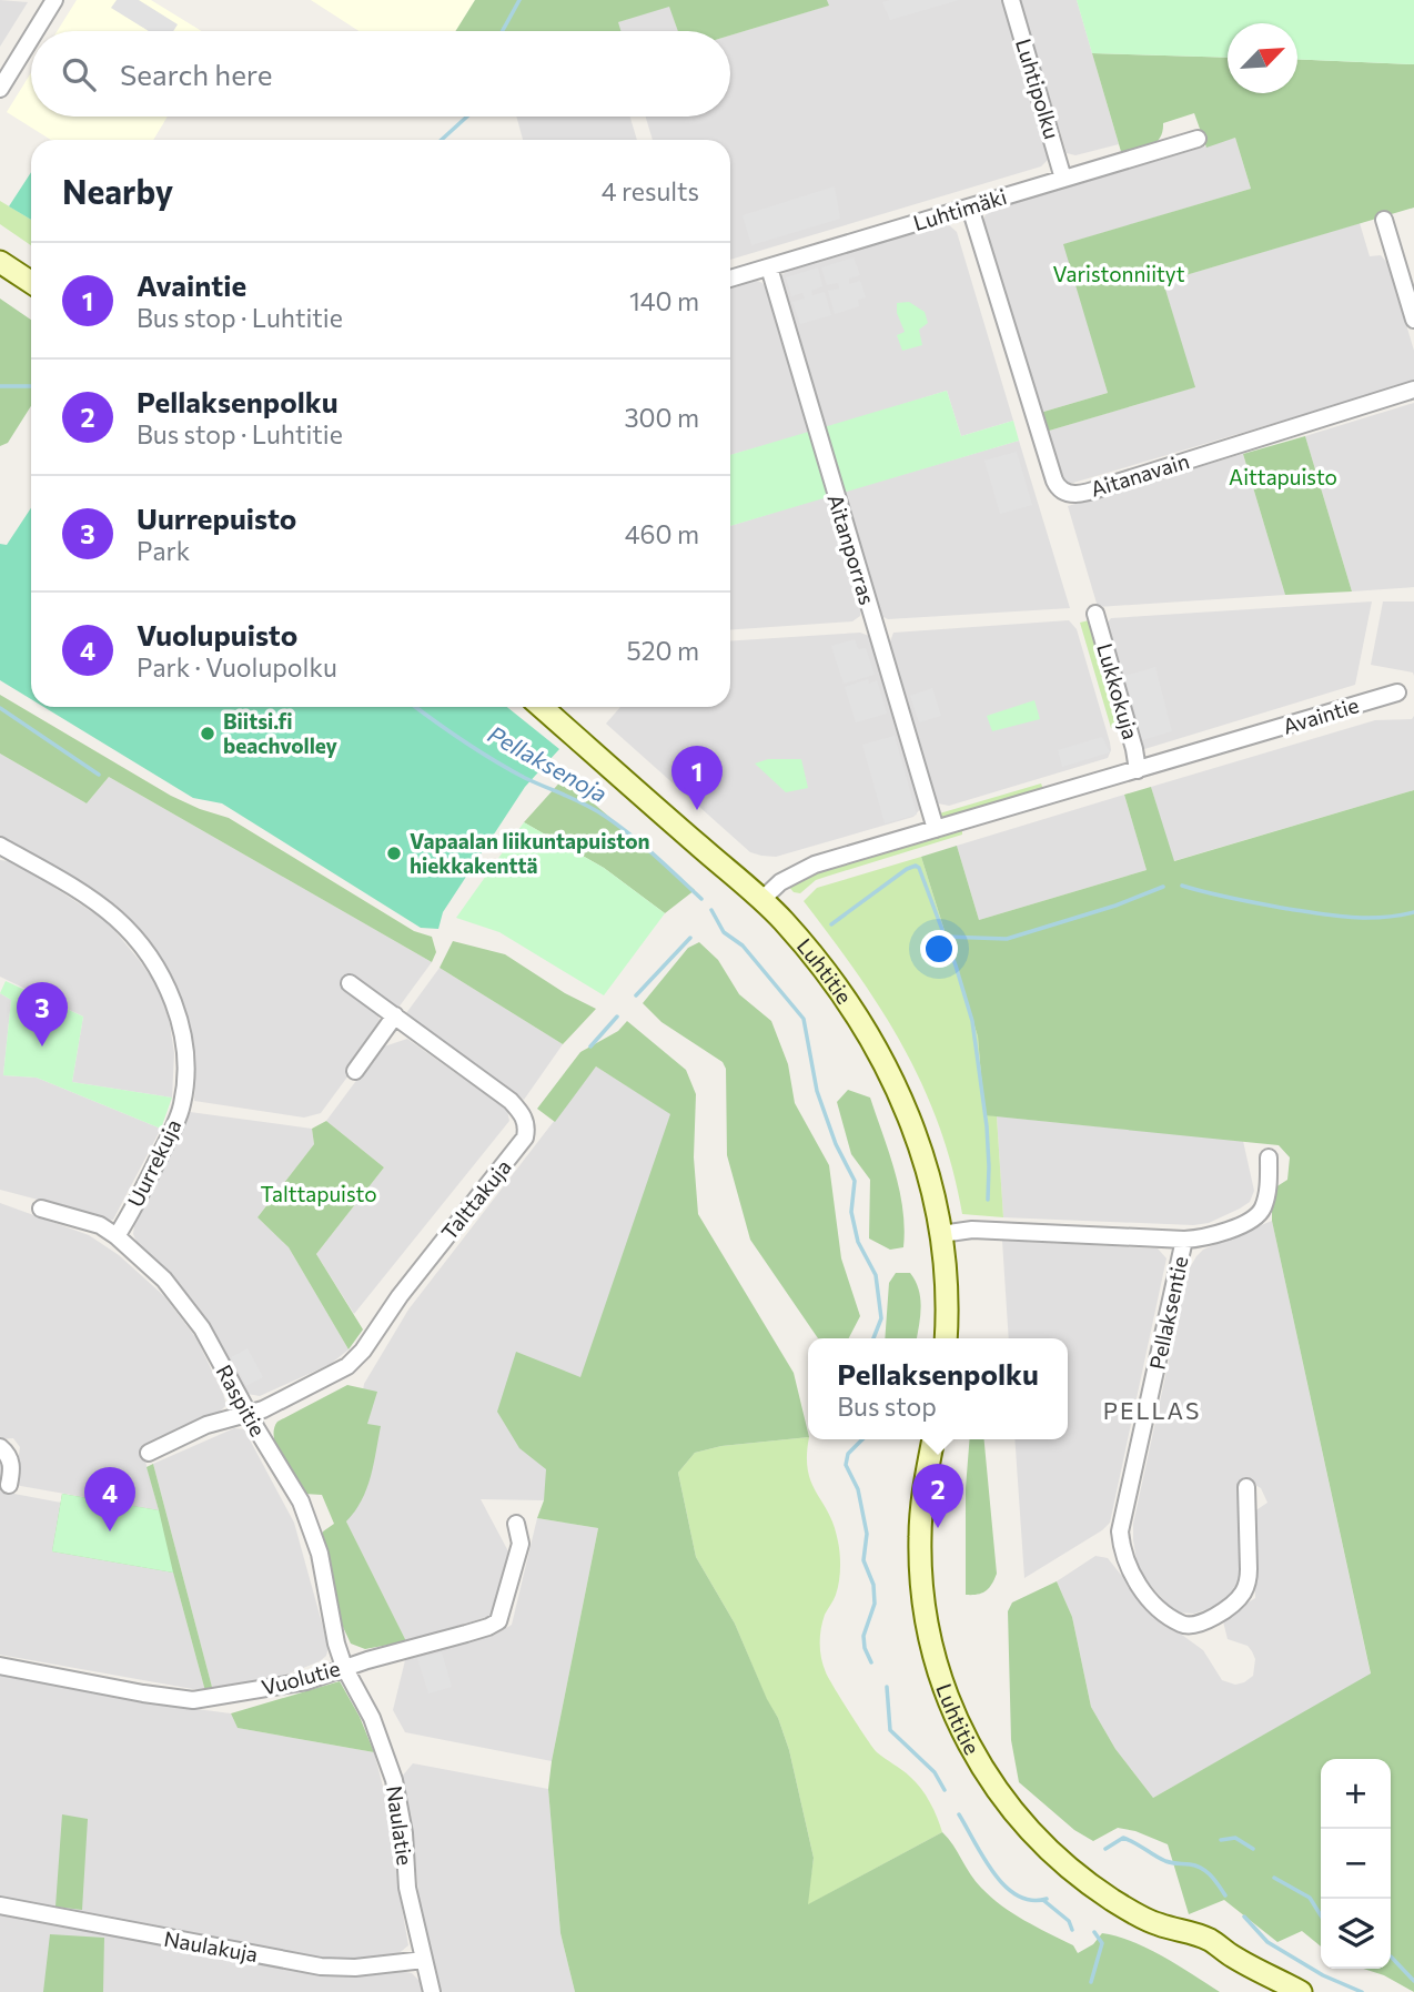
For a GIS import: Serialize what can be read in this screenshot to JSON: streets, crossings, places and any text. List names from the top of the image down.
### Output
{
  "streets": {
    "street": [
      "Luhtipolku",
      "Luhtimäki",
      "Aitanavain",
      "Aitanporras",
      "Lukkokuja",
      "Avaintie",
      "Luhtitie",
      "Uurrekuja",
      "Talttakuja",
      "Pellaksentie",
      "Raspitie",
      "Vuolutie",
      "Naulatie",
      "Naulakuja"
    ]
  },
  "crossings": [
    ["Luhtipolku", "Luhtimäki"],
    ["Luhtimäki", "Aitanavain"],
    ["Luhtimäki", "Aitanporras"],
    ["Aitanporras", "Avaintie"],
    ["Lukkokuja", "Avaintie"],
    ["Avaintie", "Luhtitie"],
    ["Luhtitie", "Pellaksentie"],
    ["Uurrekuja", "Raspitie"],
    ["Talttakuja", "Raspitie"],
    ["Raspitie", "Vuolutie"],
    ["Raspitie", "Naulatie"],
    ["Vuolutie", "Naulatie"],
    ["Naulatie", "Naulakuja"]
  ],
  "districts": ["PELLAS"],
  "water": ["Pellaksenoja"],
  "parks": ["Varistonniityt", "Aittapuisto", "Talttapuisto"],
  "places": ["Biitsi.fi beachvolley", "Vapaalan liikuntapuiston hiekkakenttä"],
  "north": "top right",
  "page": {
    "search": "Search here",
    "heading": ["Nearby", "4 results"],
    "list": [
      {
        "mark": "1",
        "name": "Avaintie",
        "note": "Bus stop · Luhtitie",
        "value": "140 m"
      },
      {
        "mark": "2",
        "name": "Pellaksenpolku",
        "note": "Bus stop · Luhtitie",
        "value": "300 m"
      },
      {
        "mark": "3",
        "name": "Uurrepuisto",
        "note": "Park",
        "value": "460 m"
      },
      {
        "mark": "4",
        "name": "Vuolupuisto",
        "note": "Park · Vuolupolku",
        "value": "520 m"
      }
    ],
    "pins": [
      "1",
      "3",
      "2",
      "4"
    ],
    "popup": ["Pellaksenpolku", "Bus stop"],
    "map_buttons": ["+", "−"]
  }
}
